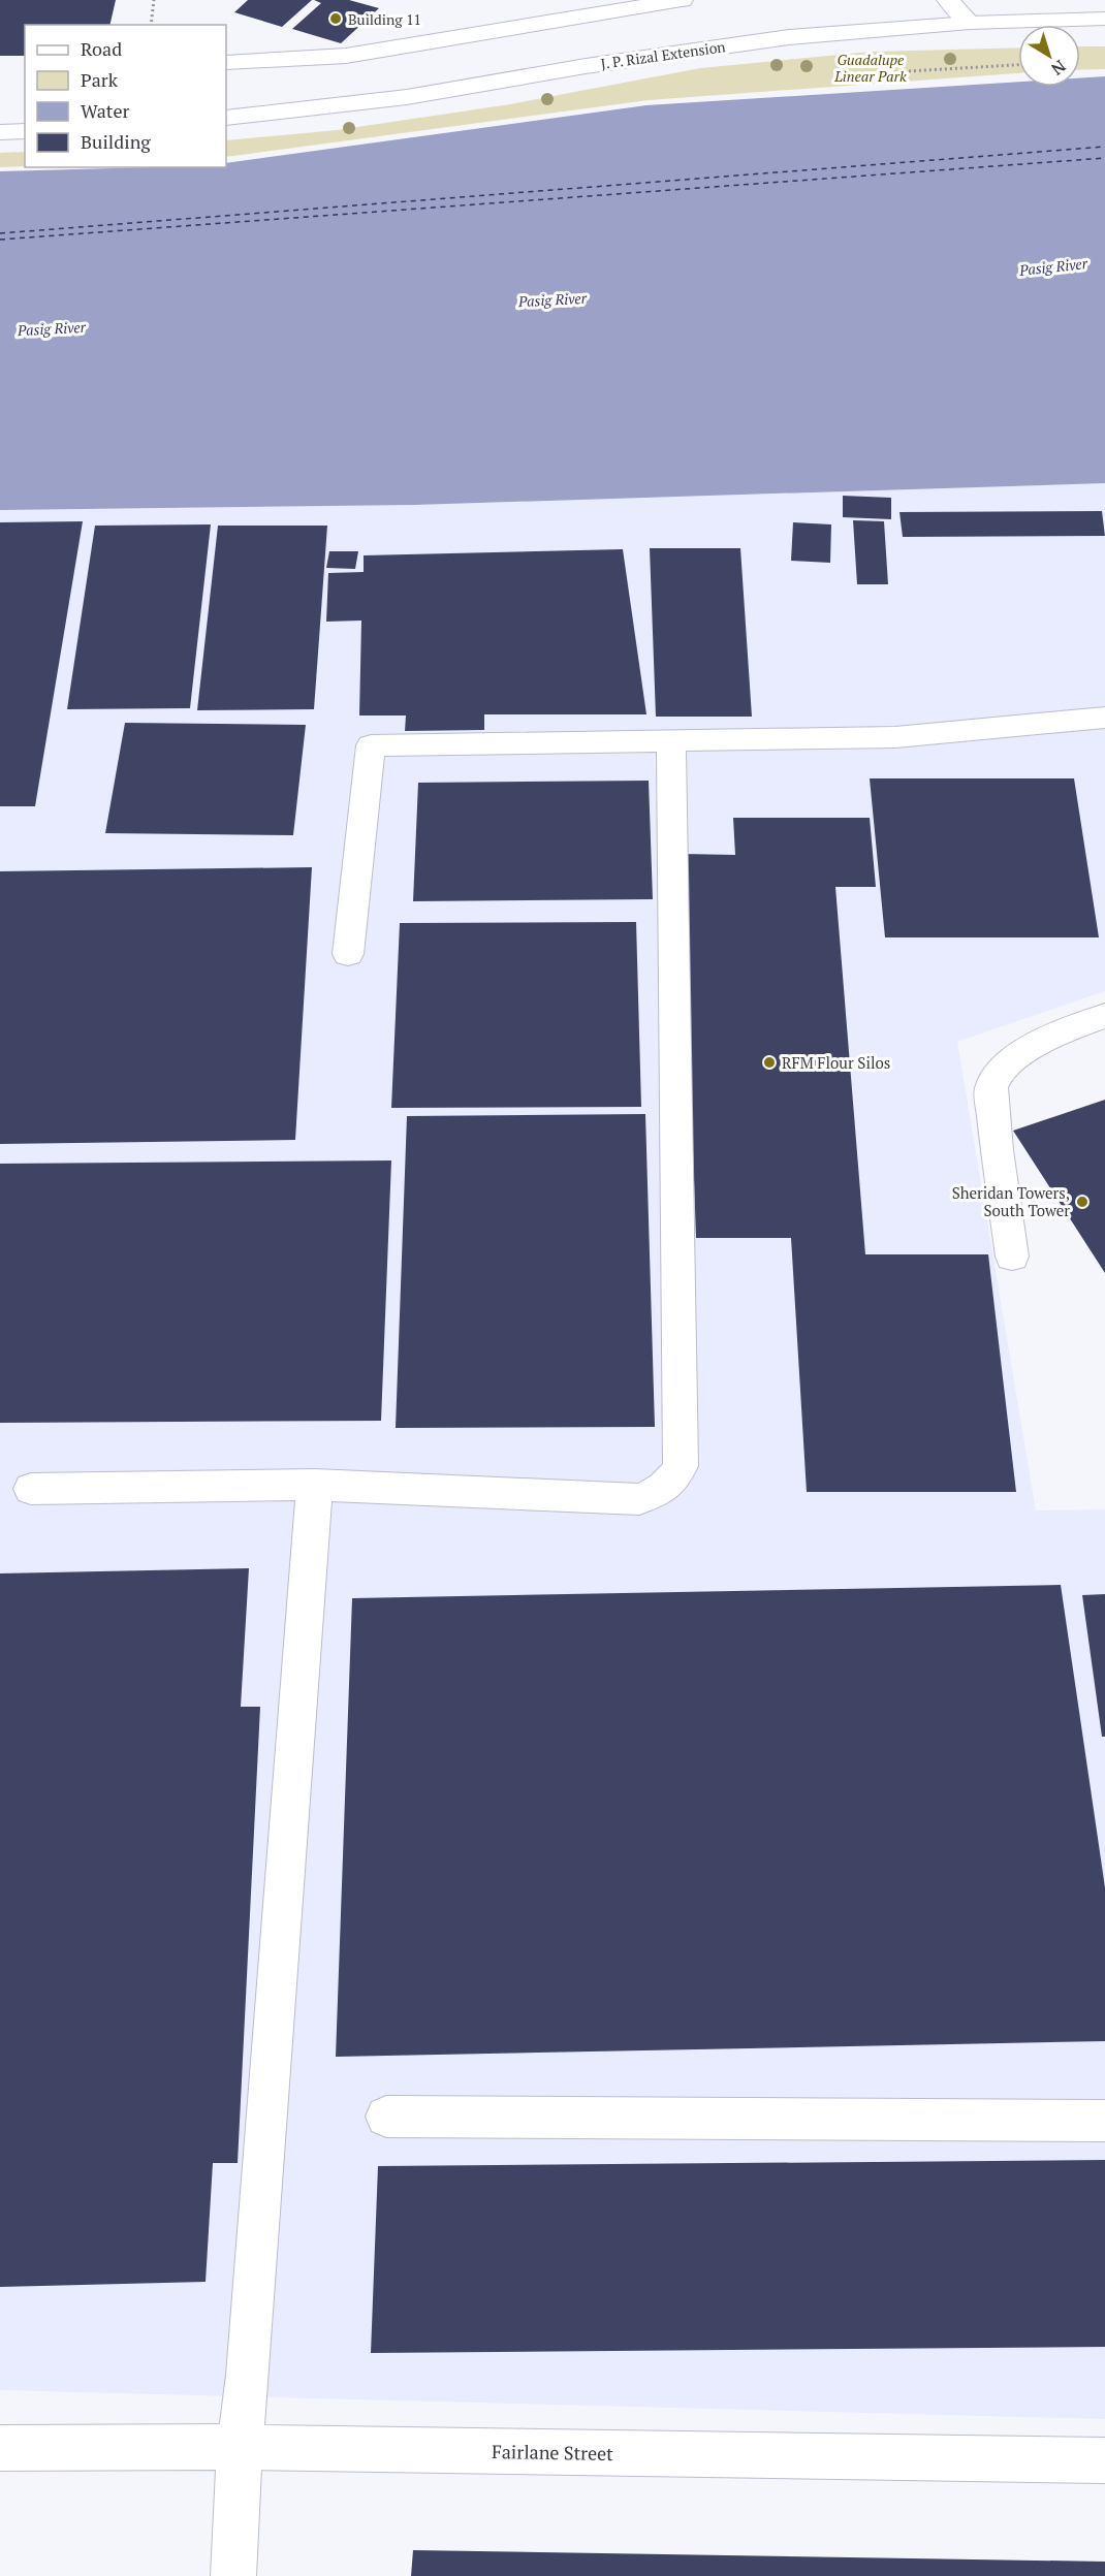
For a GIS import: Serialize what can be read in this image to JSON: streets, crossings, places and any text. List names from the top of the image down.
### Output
{
  "streets": {
    "main road": ["J. P. Rizal Extension", "Fairlane Street"]
  },
  "water": ["Pasig River"],
  "parks": ["Guadalupe Linear Park"],
  "places": ["Building 11", "RFM Flour Silos", "Sheridan Towers, South Tower"],
  "legend": [
    "Road",
    "Park",
    "Water",
    "Building"
  ],
  "north": "bottom right"
}
